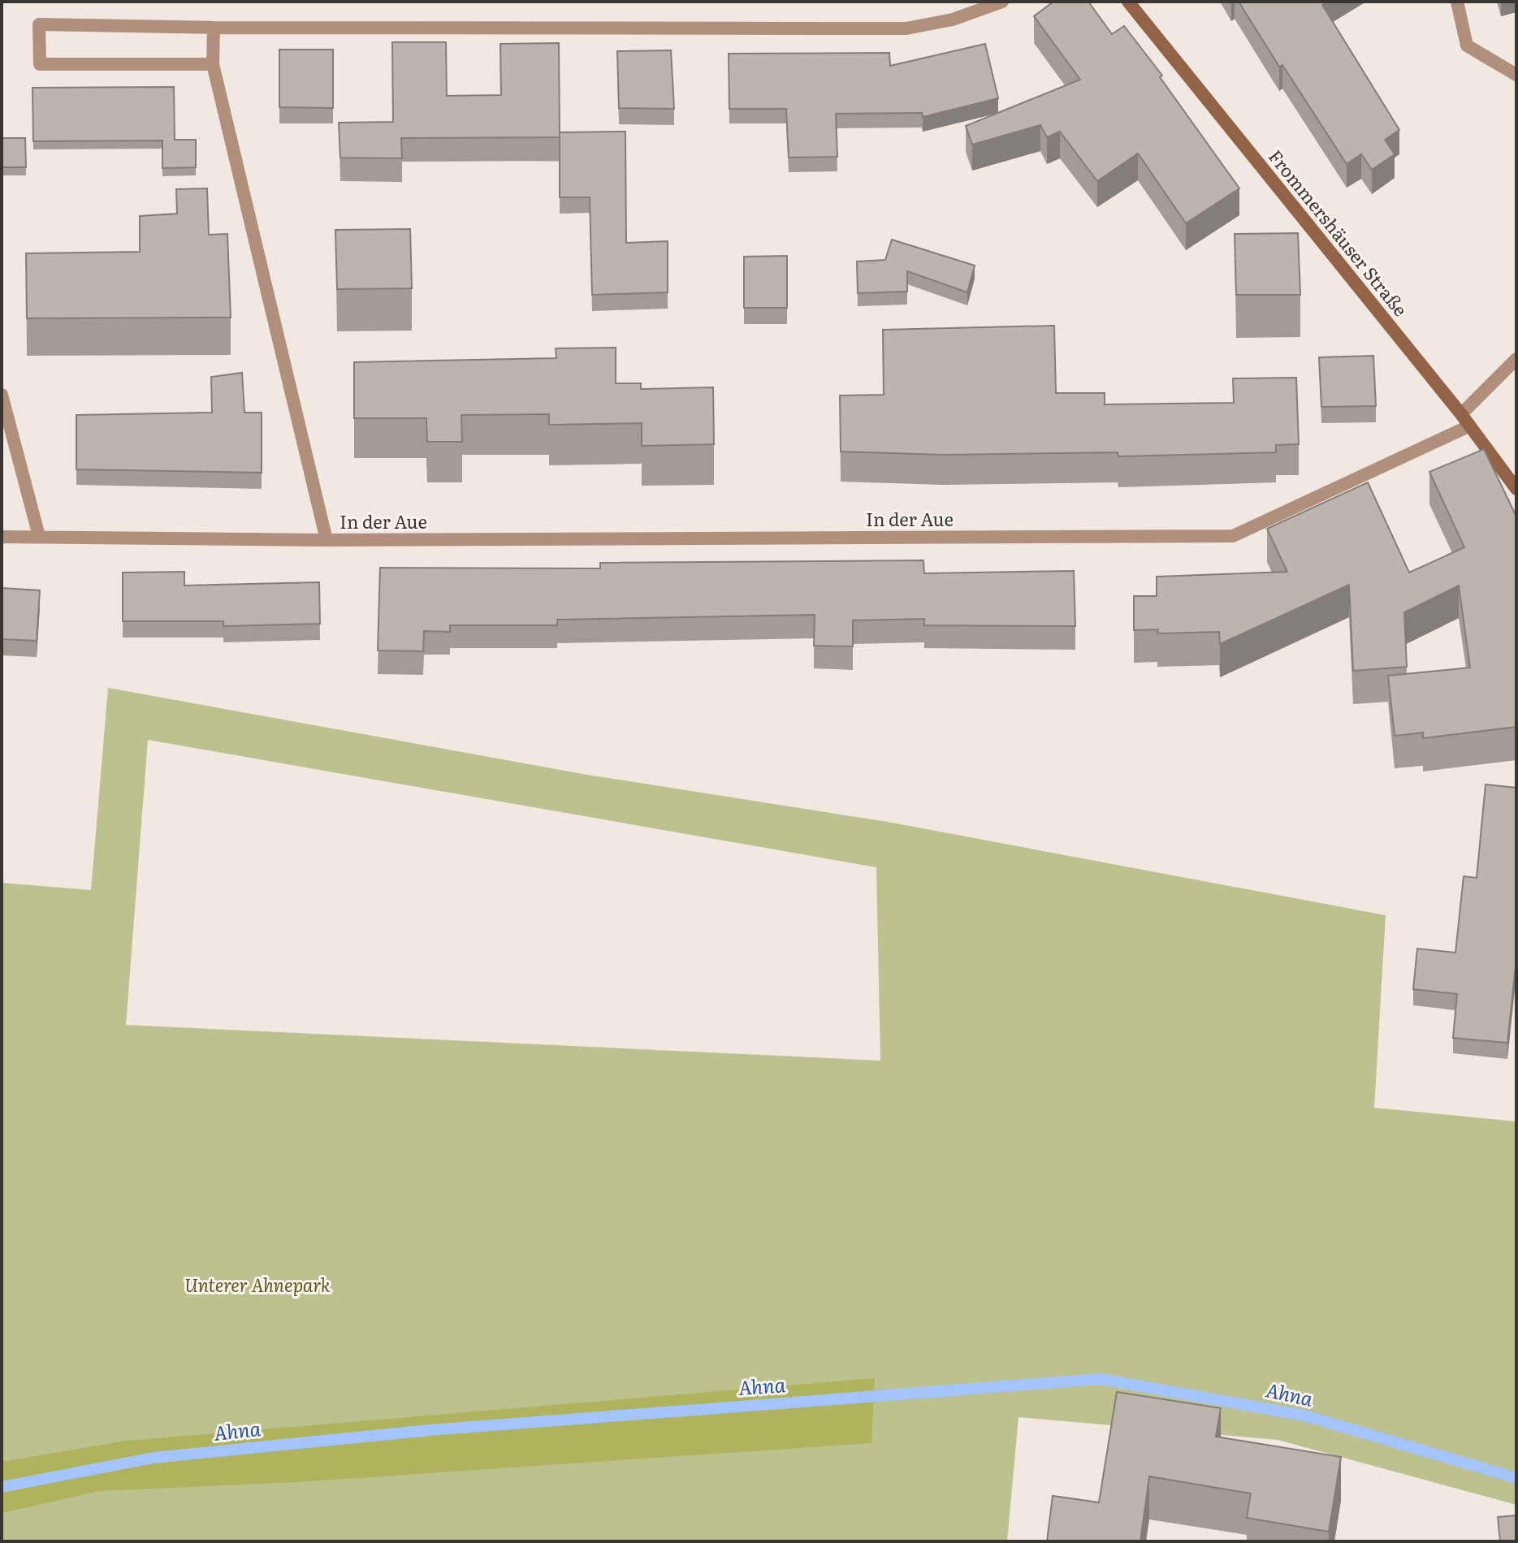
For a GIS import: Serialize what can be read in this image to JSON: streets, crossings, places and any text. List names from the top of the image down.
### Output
{
  "streets": {
    "main road": ["Frommershäuser Straße"],
    "street": ["In der Aue"]
  },
  "crossings": [
    ["Frommershäuser Straße", "In der Aue"]
  ],
  "water": ["Ahna"],
  "parks": ["Unterer Ahnepark"]
}
